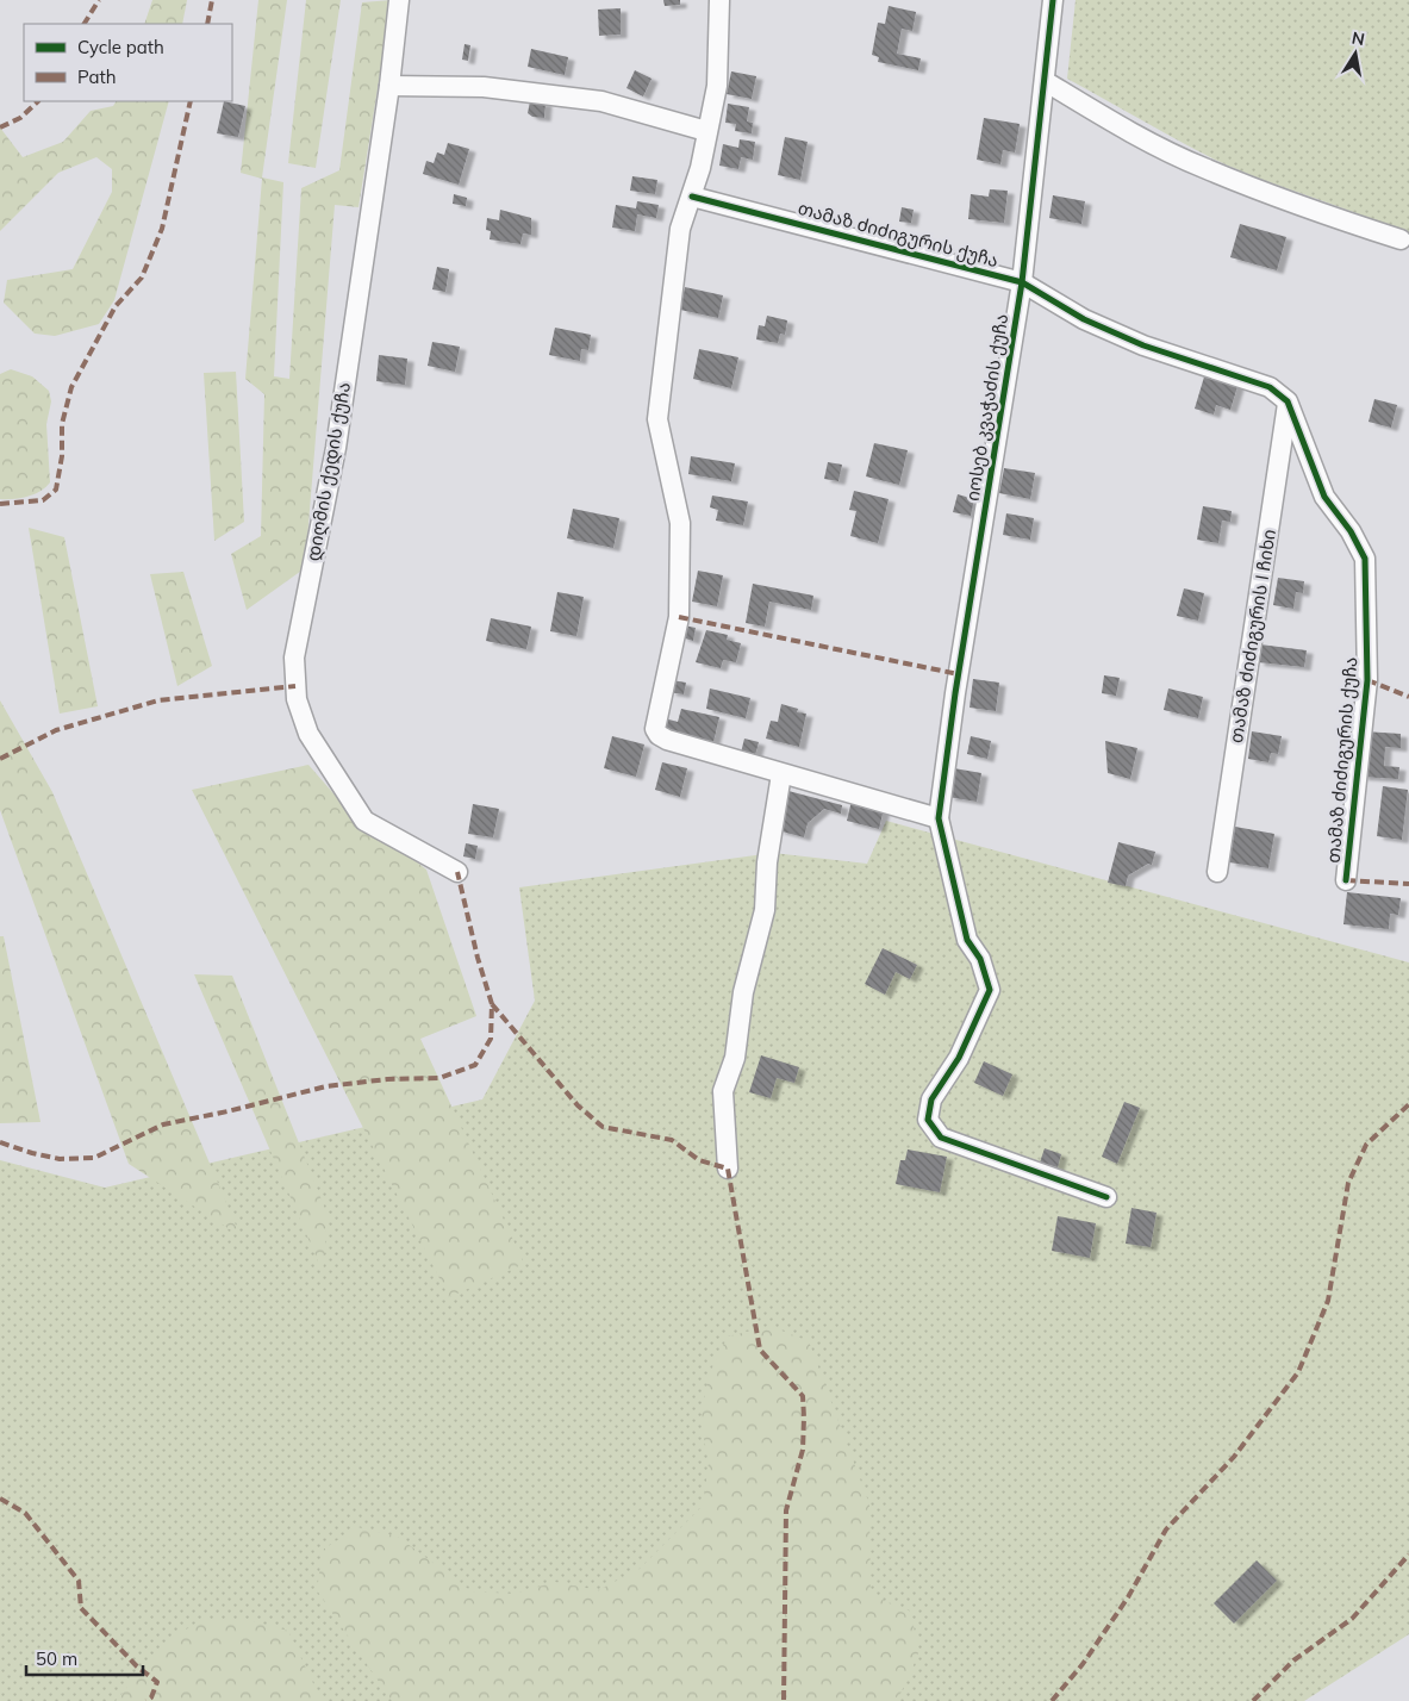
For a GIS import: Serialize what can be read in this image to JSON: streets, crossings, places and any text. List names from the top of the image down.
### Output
{
  "streets": {
    "street": [
      "თამაზ ძიძიგურის ქუჩა",
      "იოსებ კვაჭაძის ქუჩა",
      "დიღმის ქედის ქუჩა",
      "თამაზ ძიძიგურის I ჩიხი"
    ]
  },
  "crossings": [
    ["თამაზ ძიძიგურის ქუჩა", "იოსებ კვაჭაძის ქუჩა"],
    ["თამაზ ძიძიგურის ქუჩა", "თამაზ ძიძიგურის I ჩიხი"]
  ],
  "legend": ["Cycle path", "Path"],
  "scale_bar": "50 m",
  "north": "top"
}
